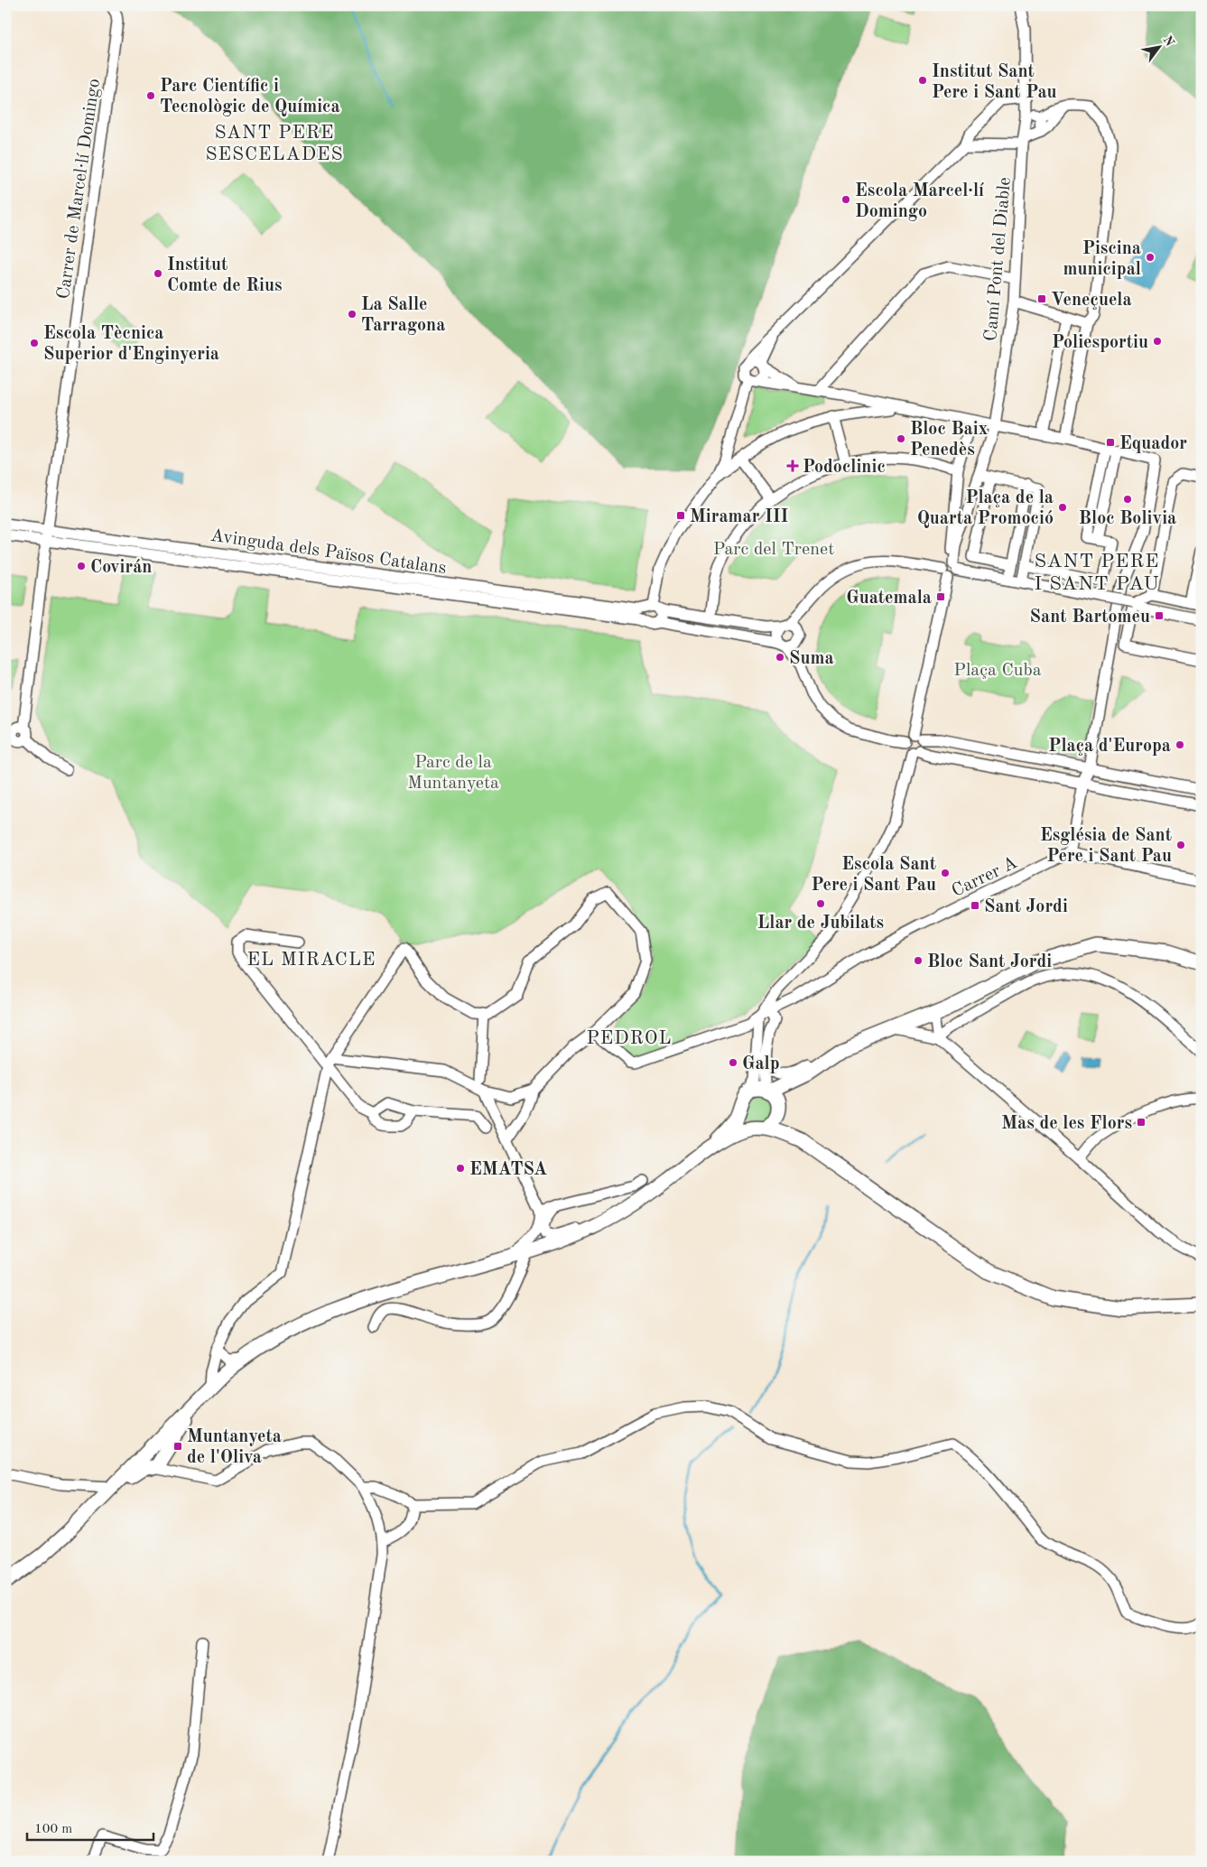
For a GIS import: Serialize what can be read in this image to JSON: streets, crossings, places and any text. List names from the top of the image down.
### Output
{
  "streets": {
    "street": [
      "Carrer de Marcel·lí Domingo",
      "Camí Pont del Diable",
      "Avinguda dels Països Catalans",
      "Carrer A"
    ]
  },
  "crossings": [
    ["Carrer de Marcel·lí Domingo", "Avinguda dels Països Catalans"]
  ],
  "districts": [
    "SANT PERE SESCELADES",
    "SANT PERE I SANT PAU",
    "EL MIRACLE",
    "PEDROL"
  ],
  "parks": ["Parc del Trenet", "Plaça Cuba", "Parc de la Muntanyeta"],
  "places": {
    "other": [
      "Institut Sant Pere i Sant Pau",
      "Parc Científic i Tecnològic de Química",
      "Escola Marcel·lí Domingo",
      "Piscina municipal",
      "Institut Comte de Rius",
      "La Salle Tarragona",
      "Poliesportiu",
      "Escola Tècnica Superior d'Enginyeria",
      "Bloc Baix Penedès",
      "Bloc Bolivia",
      "Plaça de la Quarta Promoció",
      "Covirán",
      "Suma",
      "Plaça d'Europa",
      "Església de Sant Pere i Sant Pau",
      "Escola Sant Pere i Sant Pau",
      "Llar de Jubilats",
      "Bloc Sant Jordi",
      "Galp",
      "EMATSA"
    ],
    "transit": [
      "Veneçuela",
      "Equador",
      "Miramar III",
      "Guatemala",
      "Sant Bartomeu",
      "Sant Jordi",
      "Mas de les Flors",
      "Muntanyeta de l'Oliva"
    ],
    "health": ["Podoclinic"]
  },
  "scale_bar": "100 m",
  "north": "top right"
}
